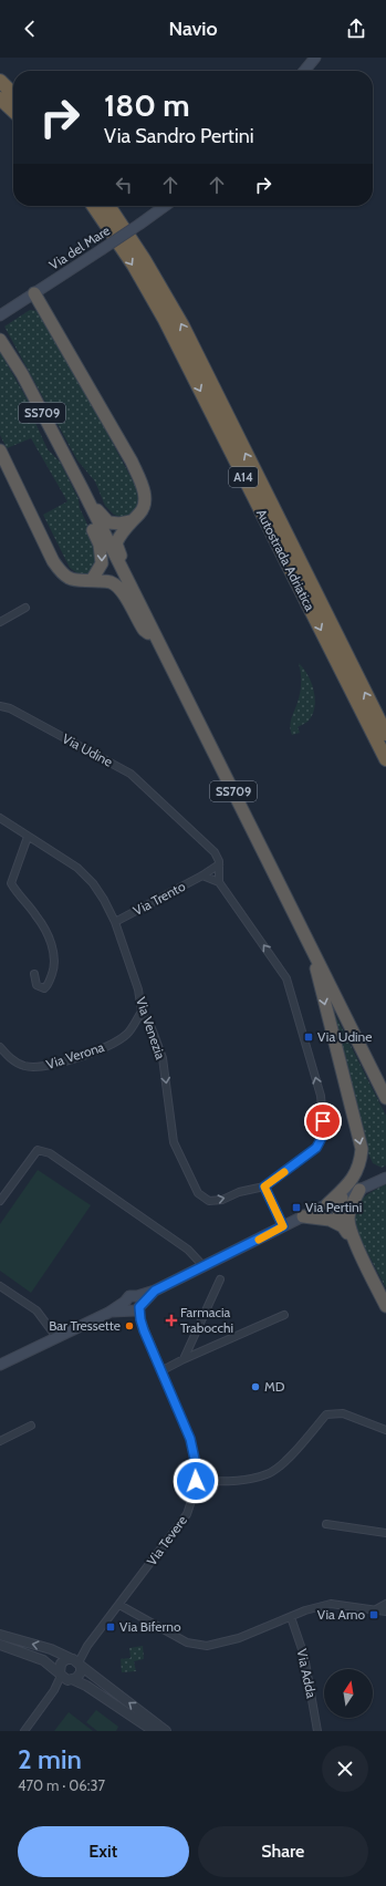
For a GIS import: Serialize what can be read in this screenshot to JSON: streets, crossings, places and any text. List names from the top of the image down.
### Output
{
  "streets": {
    "highway": ["SS709", "A14", "Autostrada Adriatica"],
    "main road": ["Via del Mare"],
    "street": [
      "Via Udine",
      "Via Trento",
      "Via Venezia",
      "Via Verona",
      "Via Tevere",
      "Via Adda"
    ]
  },
  "crossings": [
    ["Via Trento", "Via Venezia"],
    ["Via Venezia", "Via Verona"]
  ],
  "one_way": ["Via Venezia"],
  "places": {
    "transit": [
      "Via Udine",
      "Via Pertini",
      "Via Arno",
      "Via Biferno"
    ],
    "health": ["Farmacia Trabocchi"],
    "other": ["Bar Tressette", "MD"]
  },
  "north": "top",
  "page": {
    "header": "Navio",
    "turn": ["180 m", "Via Sandro Pertini"],
    "heading": ["2 min", "470 m · 06:37"],
    "buttons": ["Exit", "Share"]
  }
}
